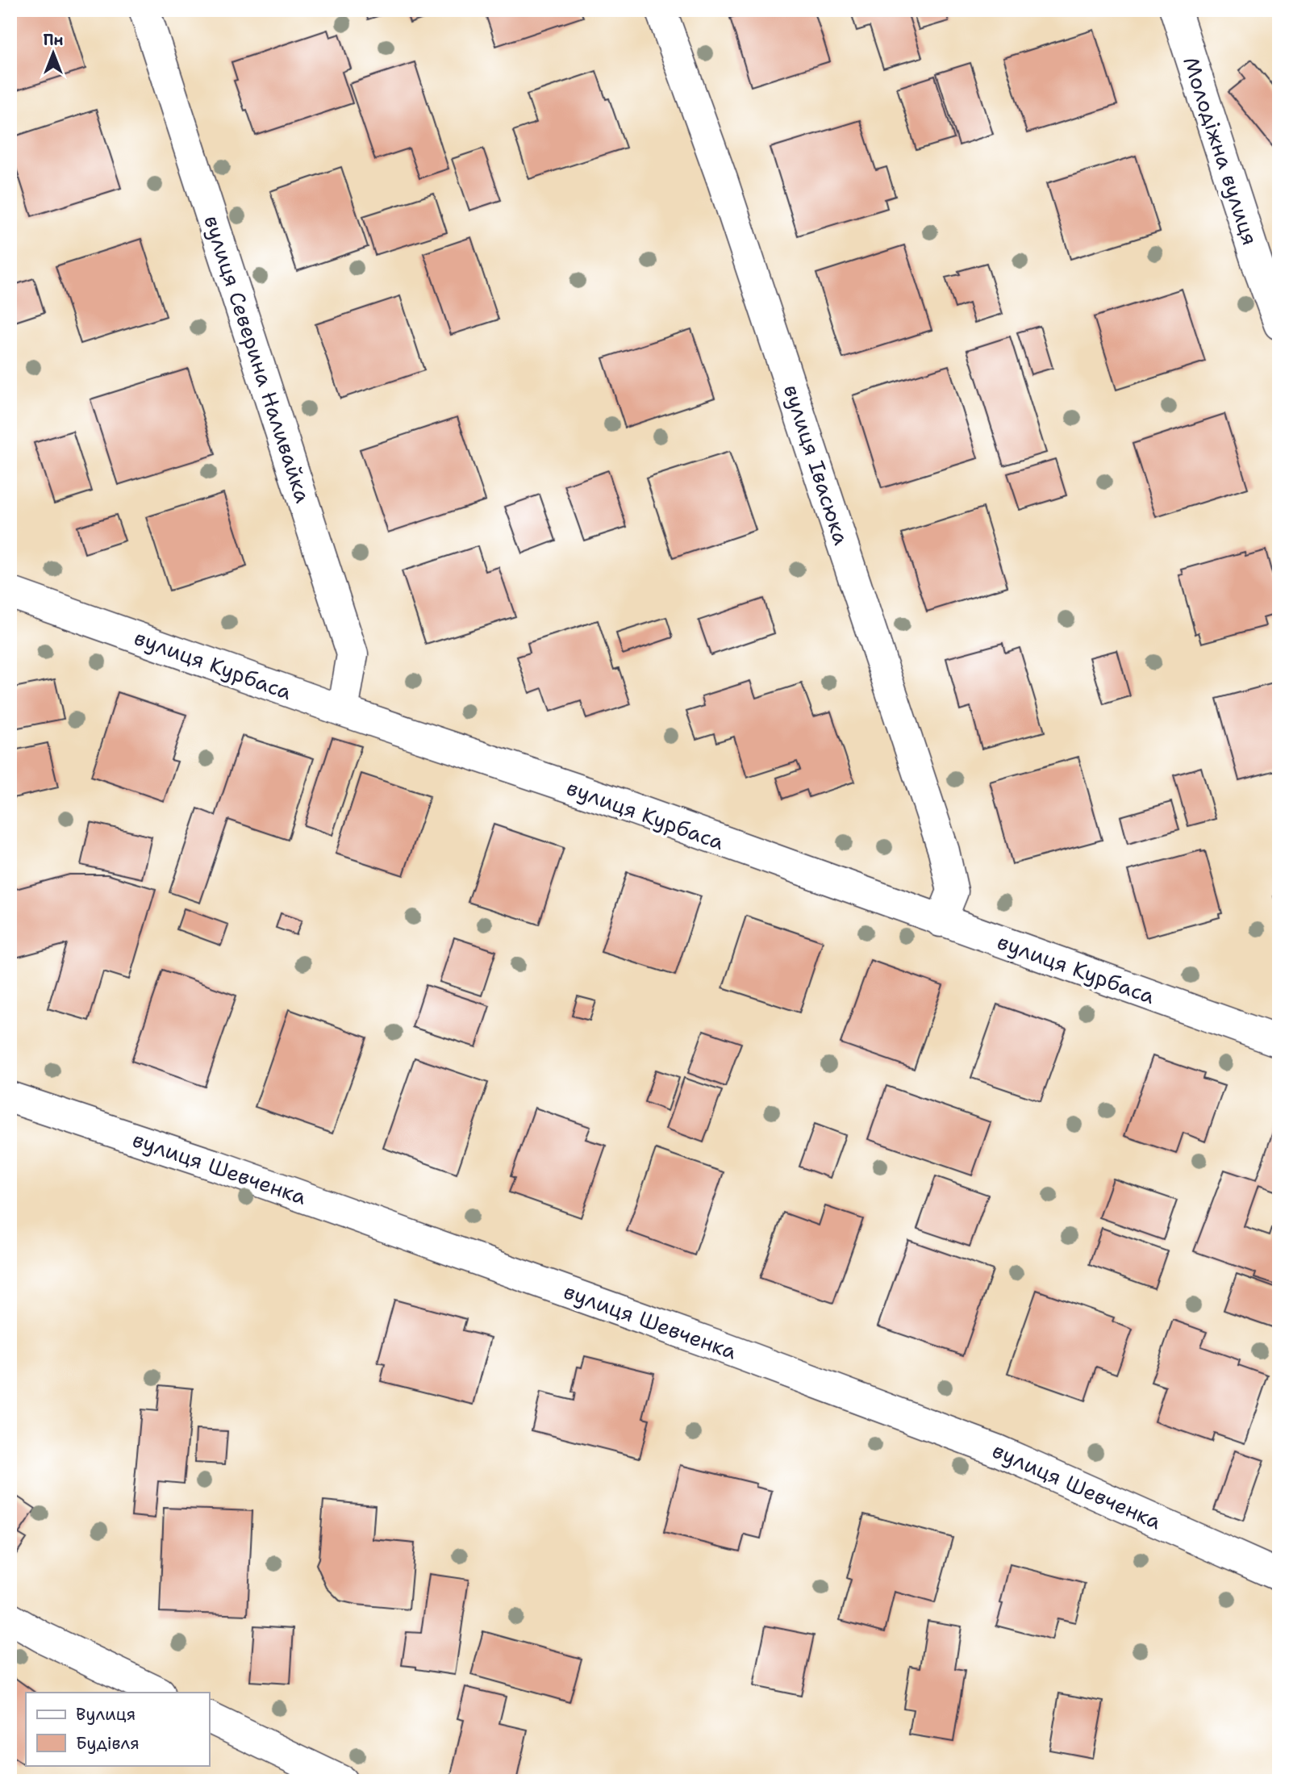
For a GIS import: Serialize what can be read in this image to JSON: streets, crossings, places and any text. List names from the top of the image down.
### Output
{
  "streets": {
    "street": [
      "Молодіжна вулиця",
      "вулиця Северина Наливайка",
      "вулиця Івасюка",
      "вулиця Курбаса",
      "вулиця Шевченка"
    ]
  },
  "crossings": [
    ["вулиця Северина Наливайка", "вулиця Курбаса"],
    ["вулиця Івасюка", "вулиця Курбаса"]
  ],
  "legend": ["Вулиця", "Будівля"],
  "north": "top"
}
